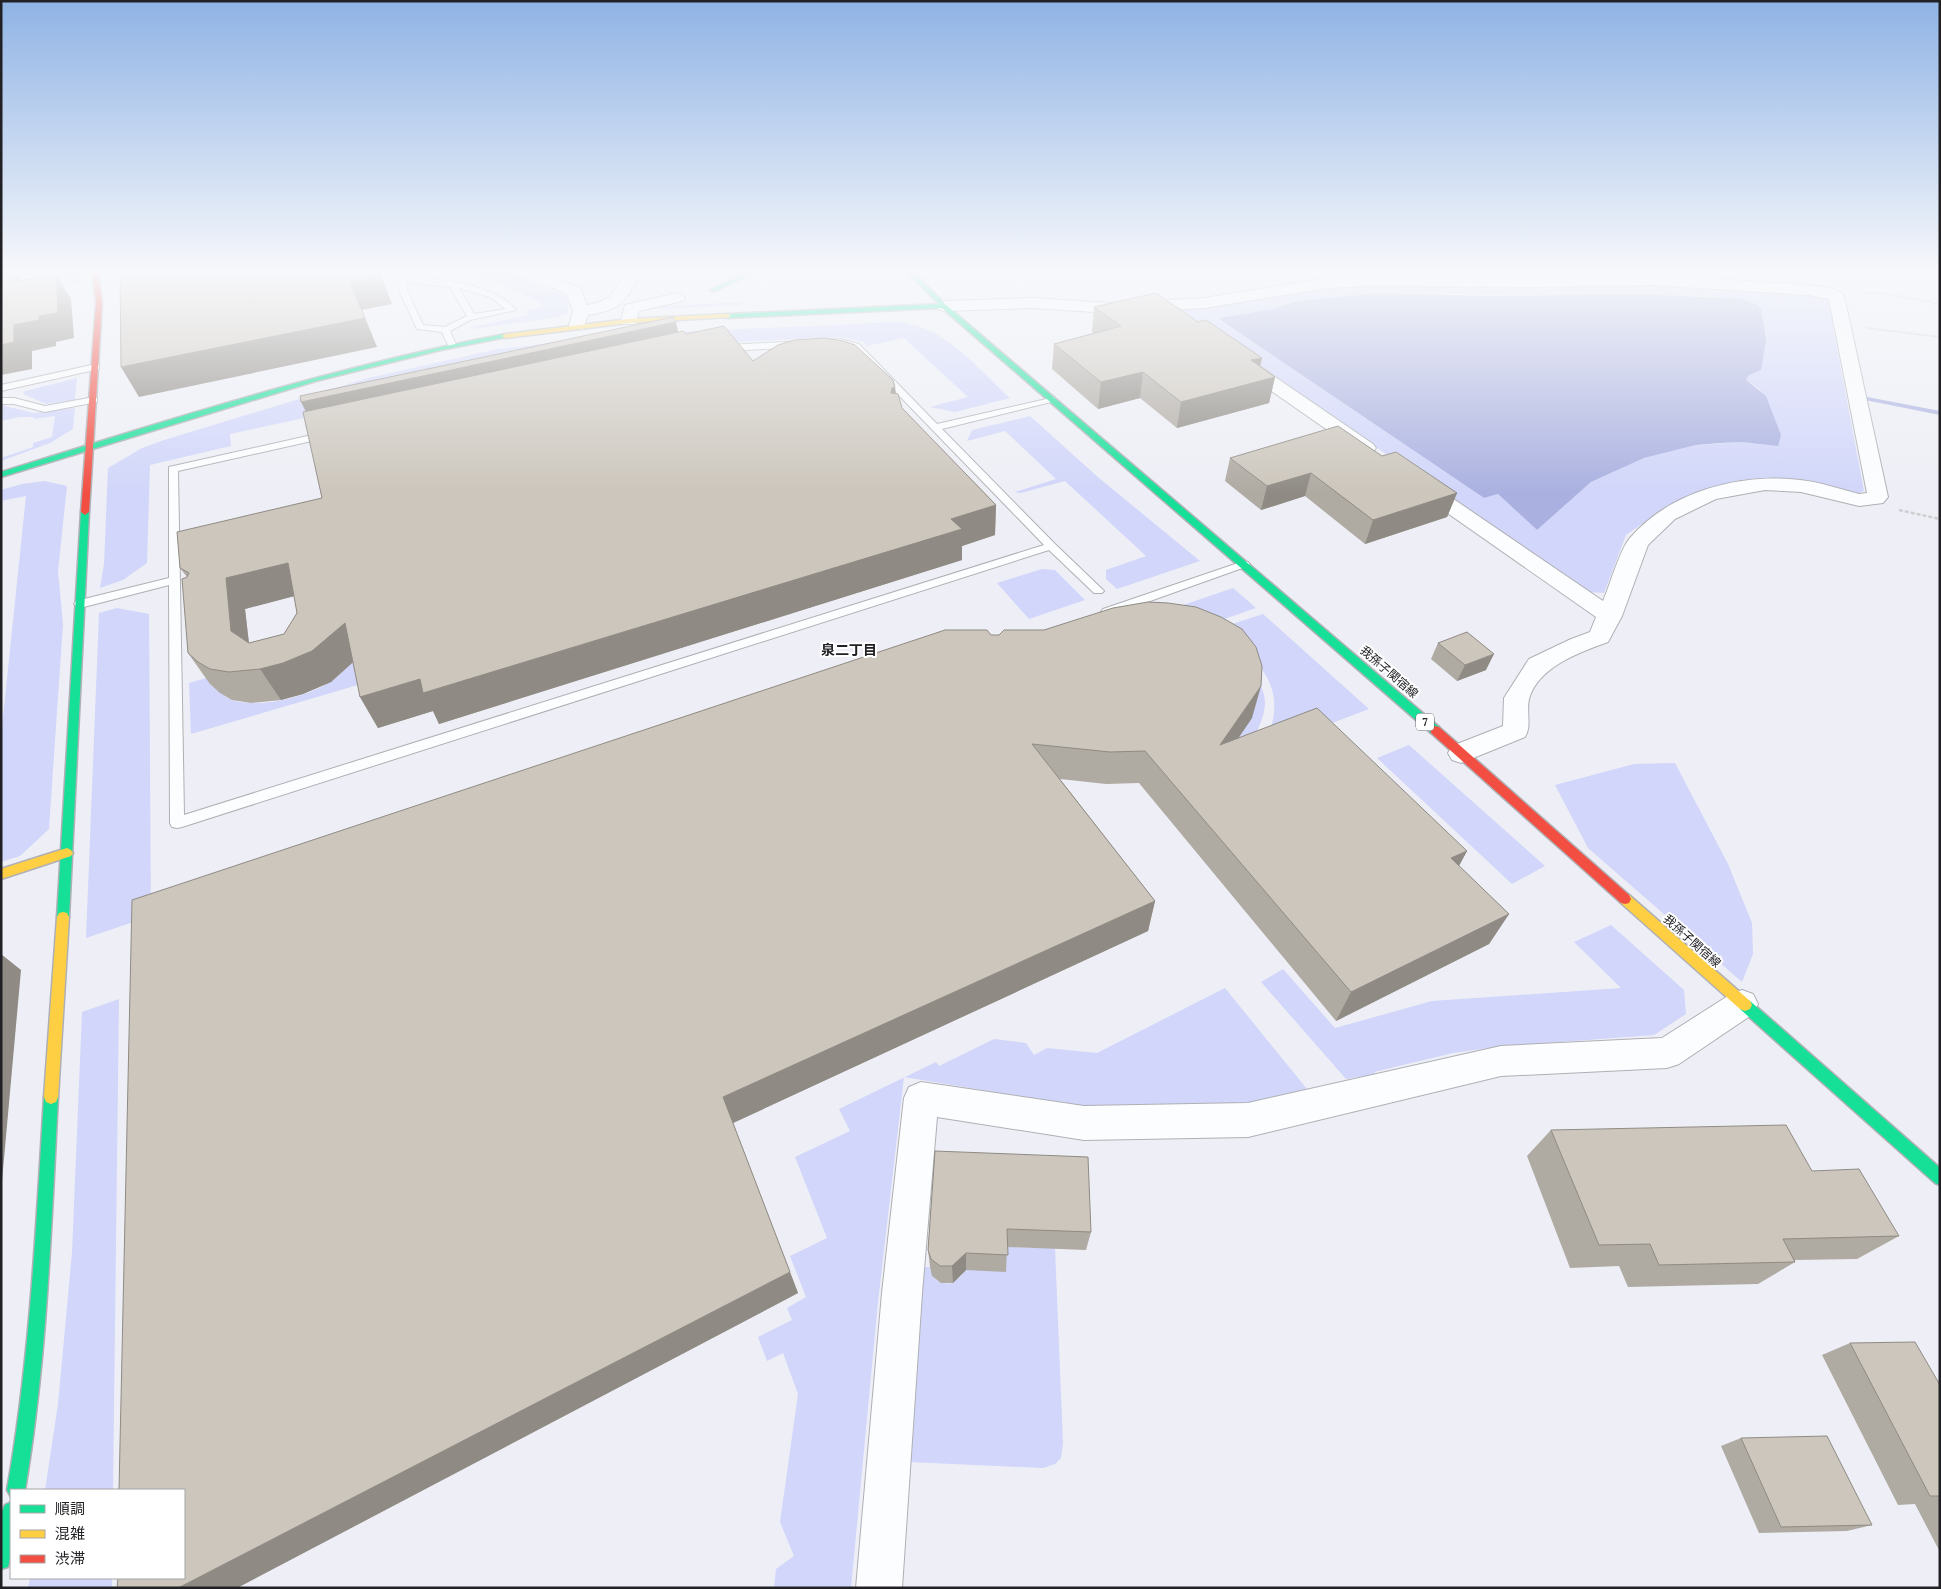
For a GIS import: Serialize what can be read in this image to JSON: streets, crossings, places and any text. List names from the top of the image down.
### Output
{
  "streets": {
    "street": ["我孫子関宿線", "7"]
  },
  "districts": ["泉二丁目"],
  "legend": ["順調", "混雑", "渋滞"]
}
